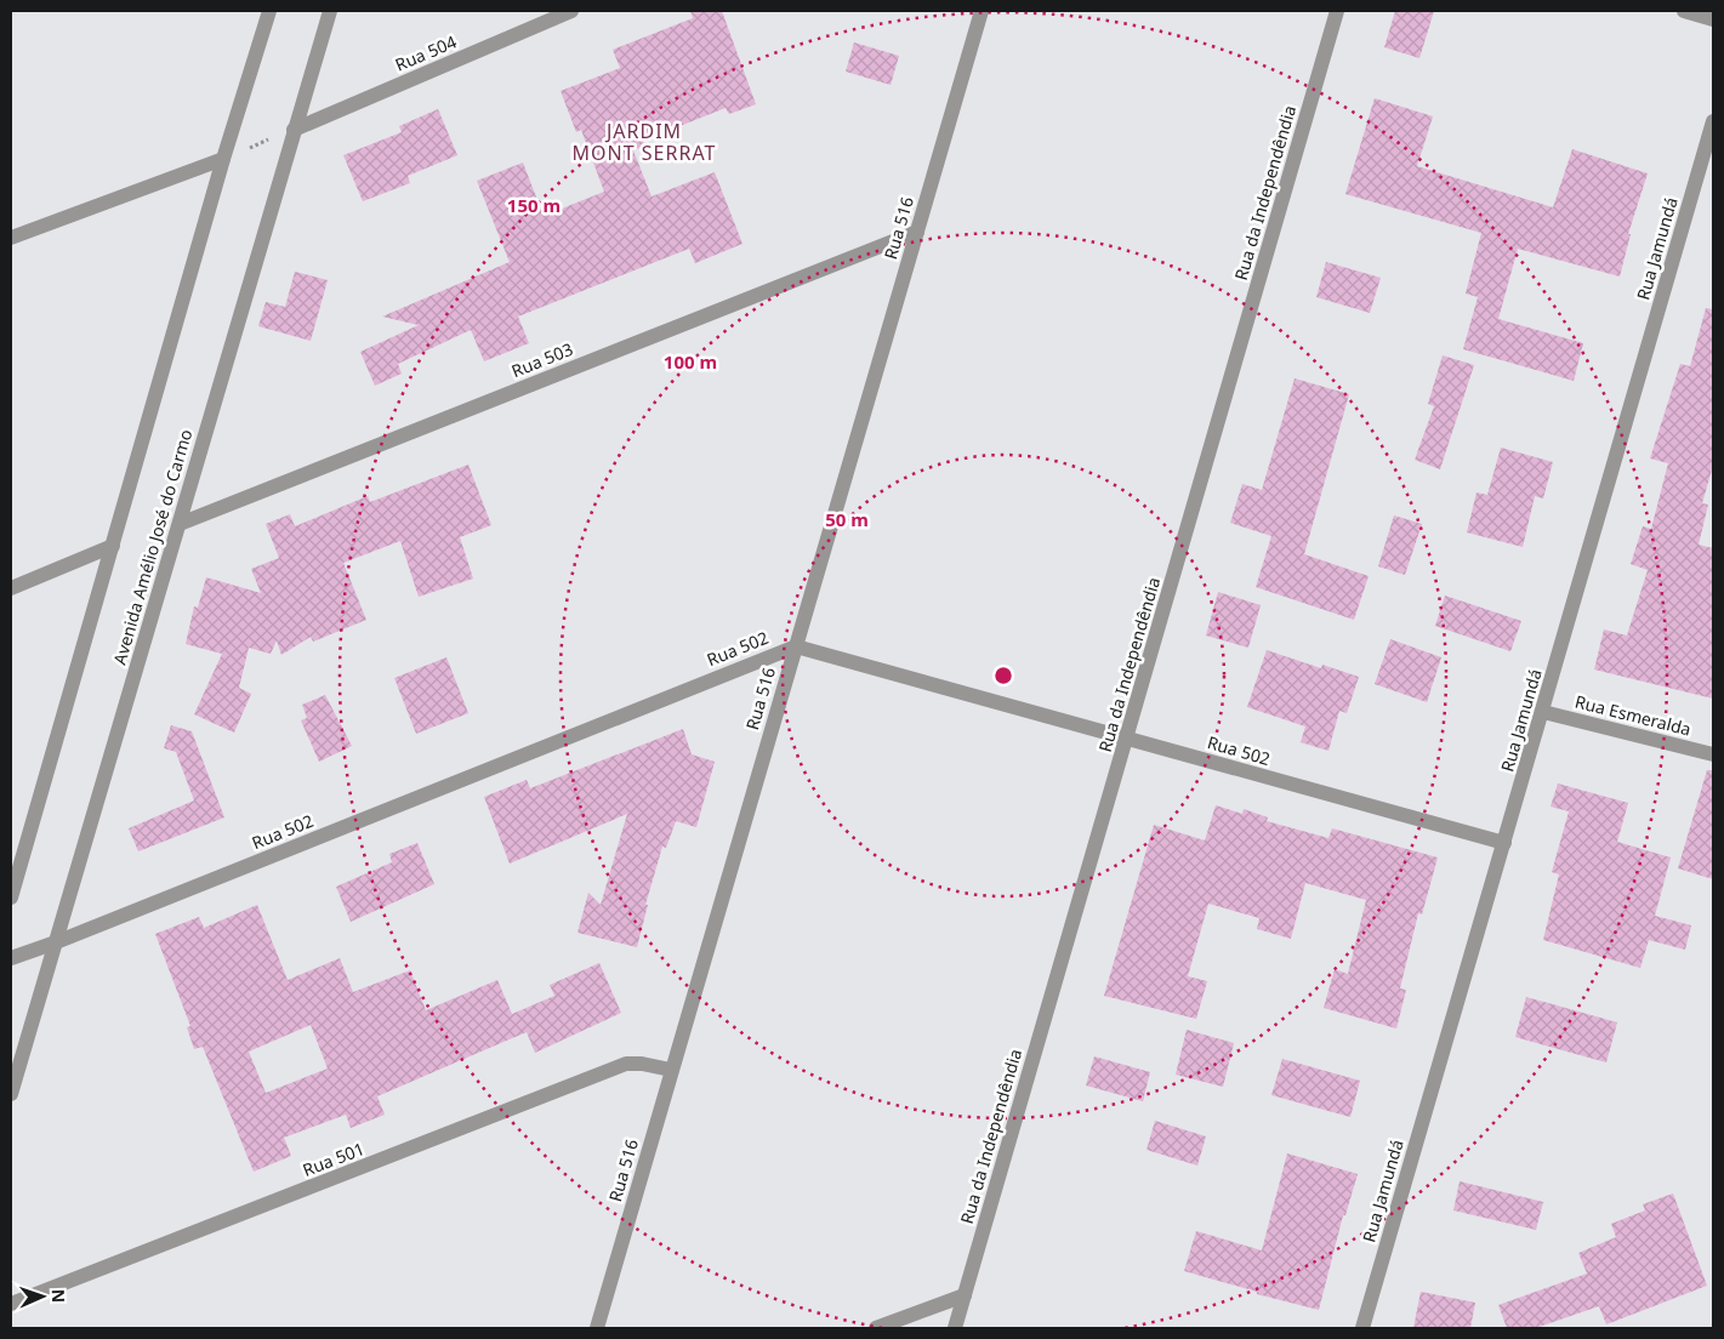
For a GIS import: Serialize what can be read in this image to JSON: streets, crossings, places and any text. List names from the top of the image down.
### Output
{
  "streets": {
    "street": [
      "Rua 504",
      "Rua da Independêndia",
      "Rua 516",
      "Rua Jamundá",
      "Rua 503",
      "Avenida Amélio José do Carmo",
      "Rua 502",
      "Rua Esmeralda",
      "Rua 501"
    ]
  },
  "crossings": [
    ["Rua 504", "Avenida Amélio José do Carmo"],
    ["Rua da Independêndia", "Rua 502"],
    ["Rua 516", "Rua 503"],
    ["Rua 516", "Rua 502"],
    ["Rua 516", "Rua 501"],
    ["Rua Jamundá", "Rua 502"],
    ["Rua Jamundá", "Rua Esmeralda"],
    ["Rua 503", "Avenida Amélio José do Carmo"],
    ["Avenida Amélio José do Carmo", "Rua 502"]
  ],
  "districts": ["JARDIM MONT SERRAT"],
  "north": "right",
  "rings": ["150 m", "100 m", "50 m"]
}
